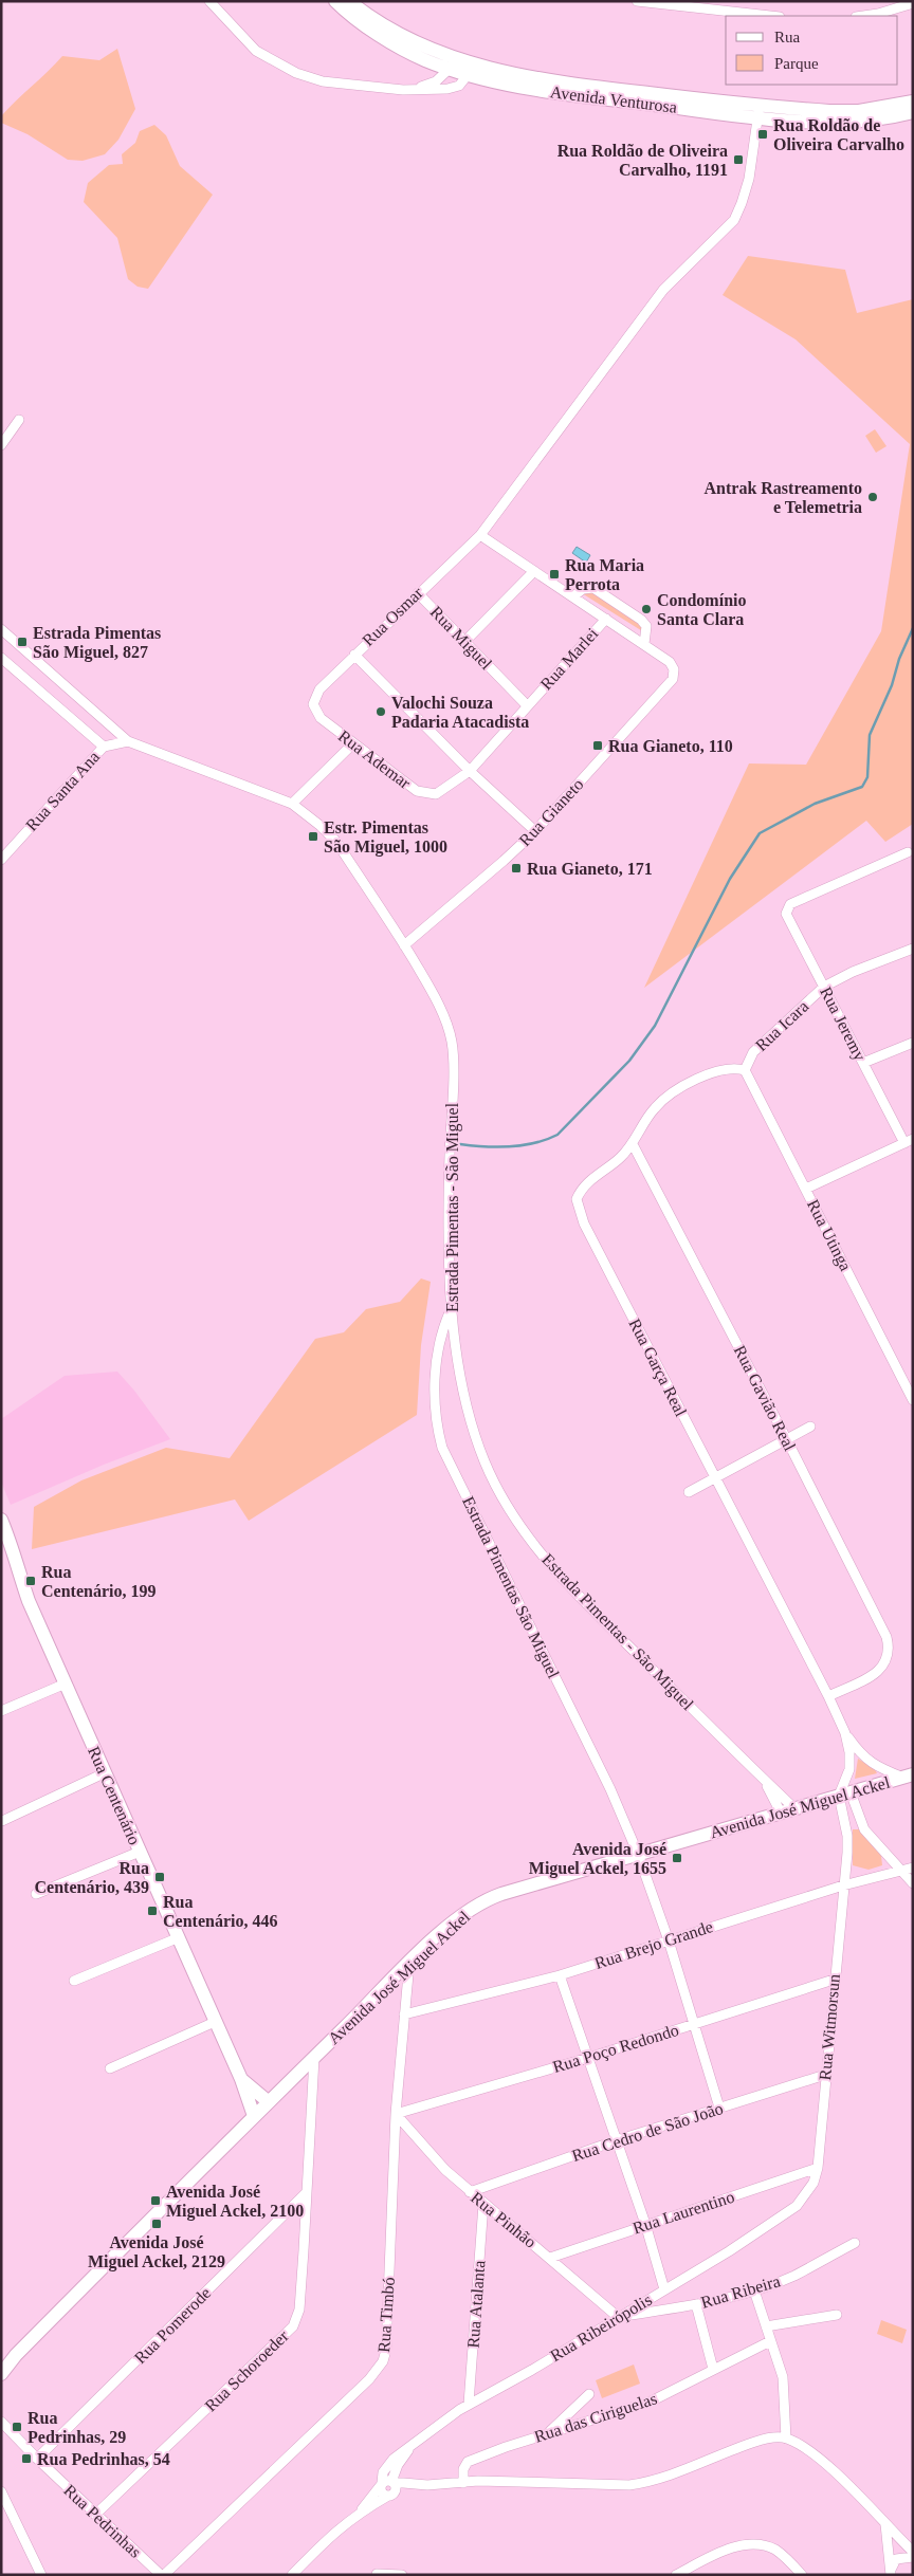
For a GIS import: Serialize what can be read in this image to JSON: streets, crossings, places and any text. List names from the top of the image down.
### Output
{
  "streets": {
    "street": [
      "Avenida Venturosa",
      "Rua Osmar",
      "Rua Miguel",
      "Rua Marlei",
      "Rua Ademar",
      "Rua Santa Ana",
      "Rua Gianeto",
      "Rua Jeremy",
      "Rua Icara",
      "Estrada Pimentas - São Miguel",
      "Rua Utinga",
      "Rua Garça Real",
      "Rua Gavião Real",
      "Estrada Pimentas São Miguel",
      "Rua Centenário",
      "Avenida José Miguel Ackel",
      "Rua Brejo Grande",
      "Rua Witmorsun",
      "Rua Poço Redondo",
      "Rua Cedro de São João",
      "Rua Laurentino",
      "Rua Pinhão",
      "Rua Ribeira",
      "Rua Atalanta",
      "Rua Timbó",
      "Rua Pomerode",
      "Rua Ribeirópolis",
      "Rua Schoroeder",
      "Rua das Ciriguelas",
      "Rua Pedrinhas"
    ]
  },
  "crossings": [
    ["Rua Osmar", "Rua Miguel"],
    ["Rua Osmar", "Rua Ademar"],
    ["Rua Miguel", "Rua Marlei"],
    ["Rua Marlei", "Rua Ademar"],
    ["Rua Gianeto", "Estrada Pimentas - São Miguel"],
    ["Rua Jeremy", "Rua Icara"],
    ["Rua Icara", "Rua Utinga"],
    ["Rua Icara", "Rua Garça Real"],
    ["Estrada Pimentas - São Miguel", "Estrada Pimentas São Miguel"],
    ["Estrada Pimentas - São Miguel", "Avenida José Miguel Ackel"],
    ["Rua Utinga", "Rua Garça Real"],
    ["Rua Garça Real", "Rua Gavião Real"],
    ["Estrada Pimentas São Miguel", "Avenida José Miguel Ackel"],
    ["Estrada Pimentas São Miguel", "Rua Brejo Grande"],
    ["Estrada Pimentas São Miguel", "Rua Poço Redondo"],
    ["Estrada Pimentas São Miguel", "Rua Cedro de São João"],
    ["Rua Centenário", "Avenida José Miguel Ackel"],
    ["Avenida José Miguel Ackel", "Rua Witmorsun"],
    ["Avenida José Miguel Ackel", "Rua Timbó"],
    ["Avenida José Miguel Ackel", "Rua Schoroeder"],
    ["Rua Brejo Grande", "Rua Witmorsun"],
    ["Rua Brejo Grande", "Rua Timbó"],
    ["Rua Witmorsun", "Rua Poço Redondo"],
    ["Rua Witmorsun", "Rua Cedro de São João"],
    ["Rua Witmorsun", "Rua Laurentino"],
    ["Rua Witmorsun", "Rua Ribeirópolis"],
    ["Rua Poço Redondo", "Rua Pinhão"],
    ["Rua Poço Redondo", "Rua Timbó"],
    ["Rua Cedro de São João", "Rua Pinhão"],
    ["Rua Laurentino", "Rua Pinhão"],
    ["Rua Laurentino", "Rua Ribeirópolis"],
    ["Rua Pinhão", "Rua Ribeira"],
    ["Rua Pinhão", "Rua Atalanta"],
    ["Rua Pinhão", "Rua Timbó"],
    ["Rua Pinhão", "Rua Ribeirópolis"],
    ["Rua Ribeira", "Rua Ribeirópolis"],
    ["Rua Atalanta", "Rua Ribeirópolis"],
    ["Rua Timbó", "Rua Pedrinhas"],
    ["Rua Pomerode", "Rua Schoroeder"],
    ["Rua Pomerode", "Rua Pedrinhas"],
    ["Rua Schoroeder", "Rua Pedrinhas"]
  ],
  "places": {
    "transit": [
      "Rua Roldão de Oliveira Carvalho",
      "Rua Roldão de Oliveira Carvalho, 1191",
      "Rua Maria Perrota",
      "Estrada Pimentas São Miguel, 827",
      "Rua Gianeto, 110",
      "Estr. Pimentas São Miguel, 1000",
      "Rua Gianeto, 171",
      "Rua Centenário, 199",
      "Avenida José Miguel Ackel, 1655",
      "Rua Centenário, 439",
      "Rua Centenário, 446",
      "Avenida José Miguel Ackel, 2100",
      "Avenida José Miguel Ackel, 2129",
      "Rua Pedrinhas, 29",
      "Rua Pedrinhas, 54"
    ],
    "other": ["Antrak Rastreamento e Telemetria", "Condomínio Santa Clara", "Valochi Souza Padaria Atacadista"]
  },
  "legend": ["Rua", "Parque"]
}
